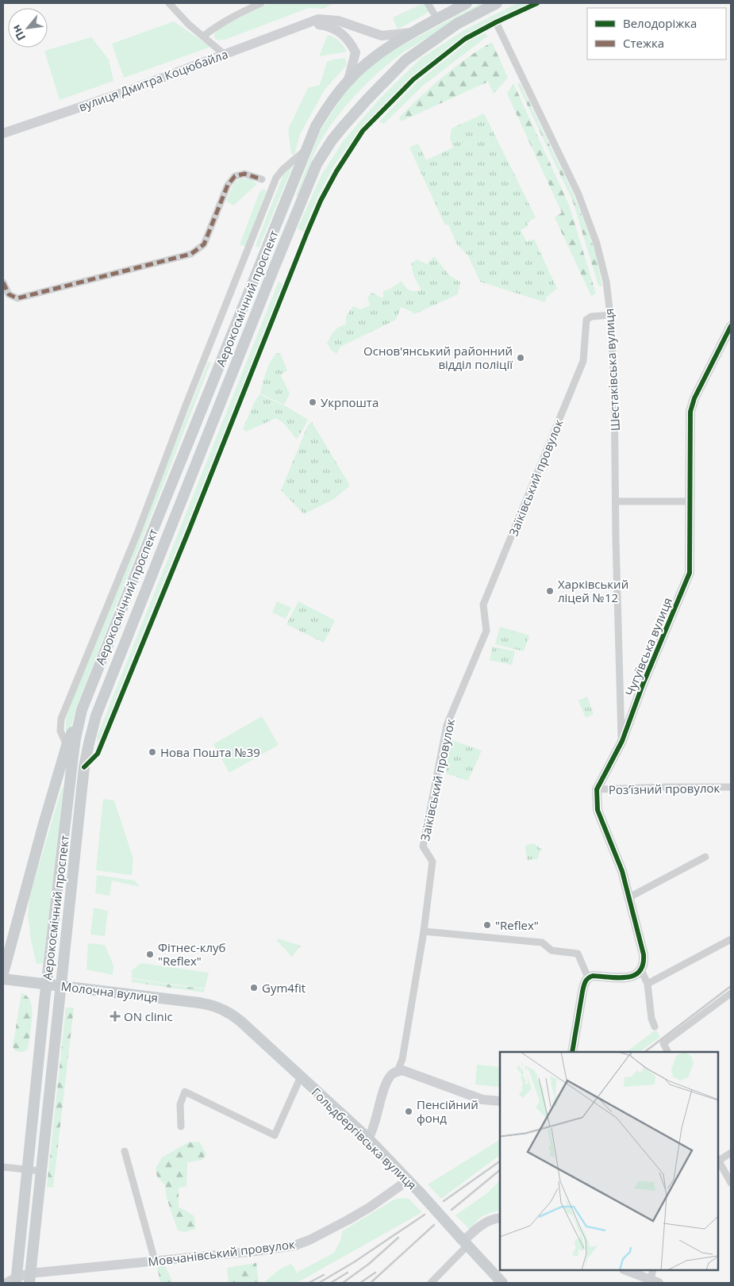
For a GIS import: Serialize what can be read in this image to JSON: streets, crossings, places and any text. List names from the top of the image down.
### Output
{
  "streets": {
    "main road": ["Аерокосмічний проспект", "Молочна вулиця", "Гольдбергівська вулиця"],
    "street": [
      "вулиця Дмитра Коцюбайла",
      "Шестаківська вулиця",
      "Заїківський провулок",
      "Чугуївська вулиця",
      "Роз’їзний провулок",
      "Мовчанівський провулок"
    ]
  },
  "crossings": [
    ["вулиця Дмитра Коцюбайла", "Аерокосмічний проспект"],
    ["Аерокосмічний проспект", "Молочна вулиця"],
    ["Аерокосмічний проспект", "Мовчанівський провулок"],
    ["Шестаківська вулиця", "Заїківський провулок"],
    ["Шестаківська вулиця", "Чугуївська вулиця"],
    ["Чугуївська вулиця", "Роз’їзний провулок"],
    ["Молочна вулиця", "Гольдбергівська вулиця"],
    ["Гольдбергівська вулиця", "Мовчанівський провулок"]
  ],
  "places": {
    "other": [
      "Основ'янський районний відділ поліції",
      "Укрпошта",
      "Харківський ліцей №12",
      "Нова Пошта №39",
      "\"Reflex\"",
      "Фітнес-клуб \"Reflex\"",
      "Gym4fit",
      "Пенсійний фонд"
    ],
    "health": ["ON clinic"]
  },
  "legend": ["Велодоріжка", "Стежка"],
  "north": "bottom left"
}
